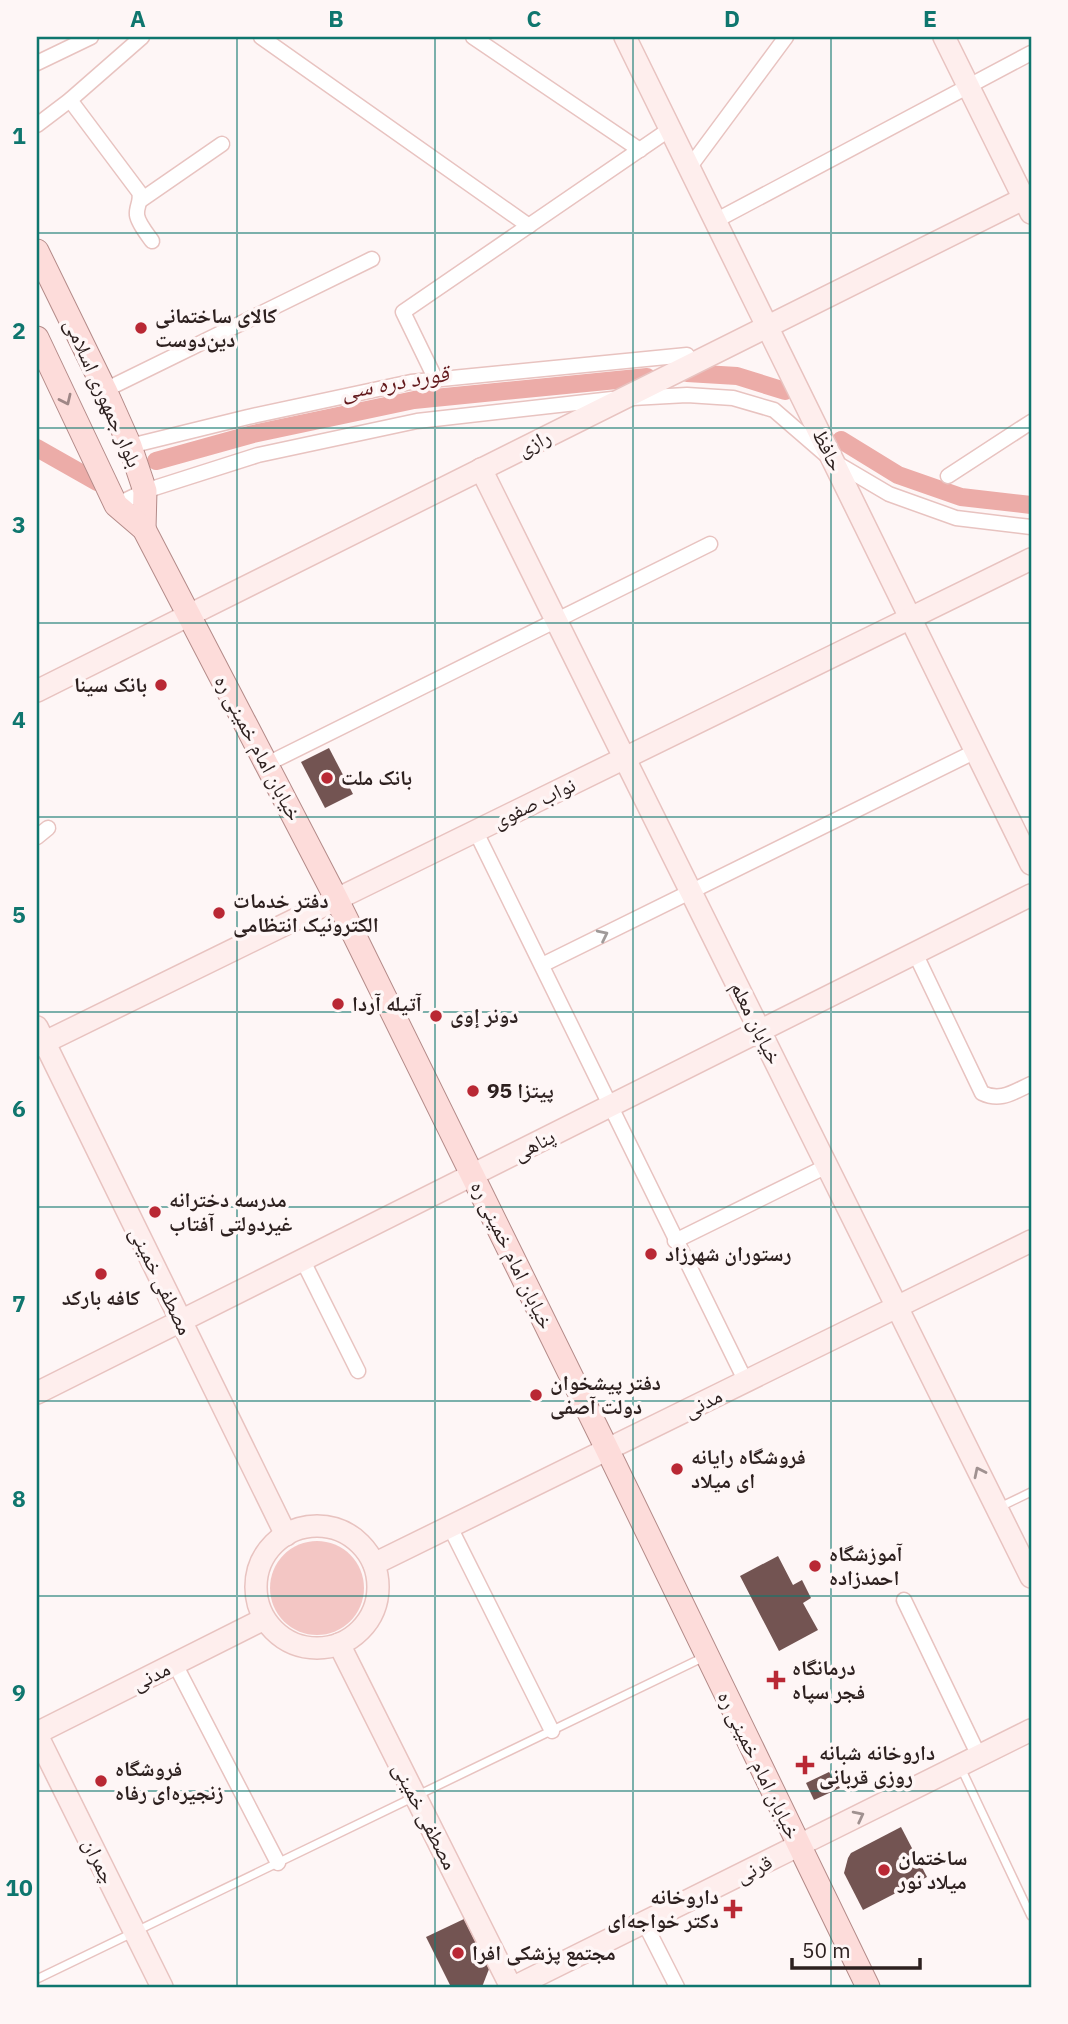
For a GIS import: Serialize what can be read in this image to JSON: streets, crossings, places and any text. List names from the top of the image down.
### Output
{
  "streets": {
    "main road": ["بلوار جمهوری اسلامی", "خیابان امام خمینی ره"],
    "street": [
      "رازی",
      "حافظ",
      "نواب صفوی",
      "خیابان معلم",
      "پناهی",
      "مصطفی خمینی",
      "مدنی",
      "چمران",
      "قرنی"
    ]
  },
  "crossings": [
    ["بلوار جمهوری اسلامی", "خیابان امام خمینی ره"],
    ["رازی", "حافظ"],
    ["رازی", "خیابان امام خمینی ره"],
    ["رازی", "خیابان معلم"],
    ["حافظ", "نواب صفوی"],
    ["خیابان امام خمینی ره", "نواب صفوی"],
    ["خیابان امام خمینی ره", "پناهی"],
    ["خیابان امام خمینی ره", "مدنی"],
    ["خیابان امام خمینی ره", "قرنی"],
    ["نواب صفوی", "خیابان معلم"],
    ["نواب صفوی", "مصطفی خمینی"],
    ["خیابان معلم", "پناهی"],
    ["خیابان معلم", "مدنی"],
    ["پناهی", "مصطفی خمینی"],
    ["مصطفی خمینی", "مدنی"],
    ["مصطفی خمینی", "قرنی"],
    ["مدنی", "چمران"]
  ],
  "water": ["قورد دره سی"],
  "places": {
    "other": [
      "کالای ساختمانی دین‌دوست",
      "بانک سینا",
      "بانک ملت",
      "دفتر خدمات الکترونیک انتظامی",
      "آتیله آردا",
      "دونر إوی",
      "پیتزا 95",
      "مدرسه دخترانه غیردولتی آفتاب",
      "رستوران شهرزاد",
      "کافه بارکد",
      "دفتر پیشخوان دولت آصفی",
      "فروشگاه رایانه ای میلاد",
      "آموزشگاه احمدزاده",
      "فروشگاه زنجیره‌ای رفاه",
      "ساختمان میلاد نور",
      "مجتمع پزشکی افرا"
    ],
    "health": ["درمانگاه فجر سپاه", "داروخانه شبانه روزی قربانی", "داروخانه دکتر خواجه‌ای"]
  },
  "scale_bar": "50 m",
  "grid": {
    "columns": [
      "A",
      "B",
      "C",
      "D",
      "E"
    ],
    "rows": [
      "1",
      "2",
      "3",
      "4",
      "5",
      "6",
      "7",
      "8",
      "9",
      "10"
    ]
  }
}
